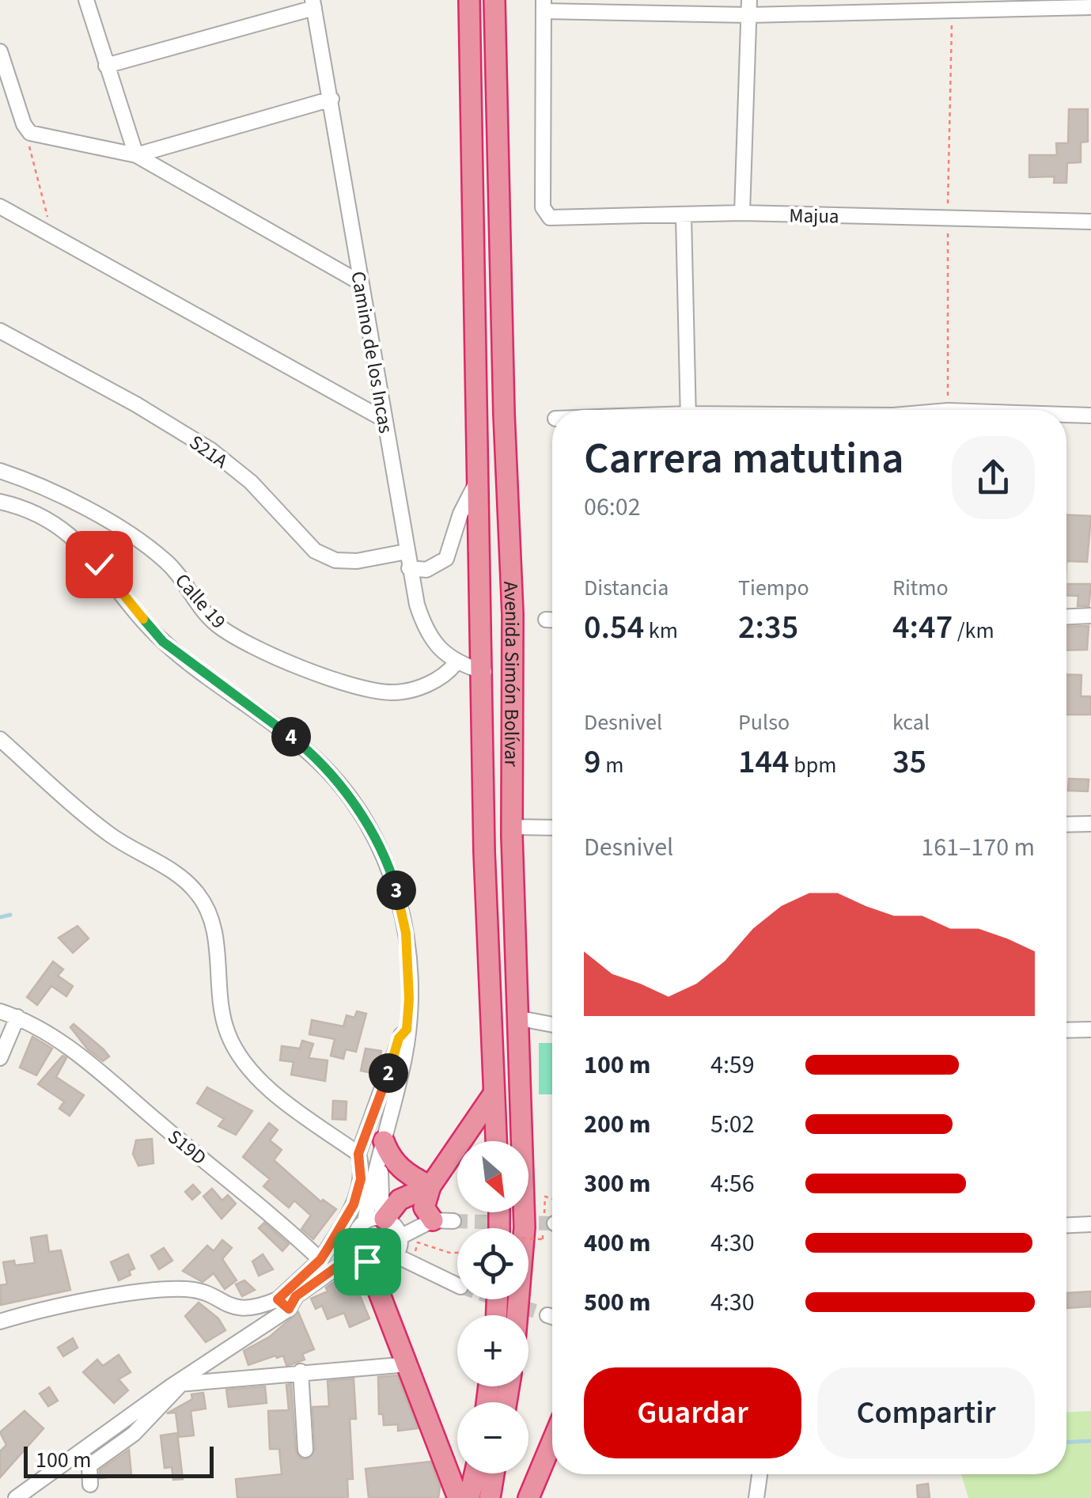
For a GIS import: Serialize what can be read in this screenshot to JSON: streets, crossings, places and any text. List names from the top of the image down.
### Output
{
  "streets": {
    "highway": ["Avenida Simón Bolívar"],
    "street": [
      "Majua",
      "Camino de los Incas",
      "S21A",
      "Calle 19",
      "S19D"
    ]
  },
  "crossings": [
    ["Camino de los Incas", "S21A"],
    ["Camino de los Incas", "Calle 19"],
    ["Camino de los Incas", "Avenida Simón Bolívar"]
  ],
  "scale_bar": "100 m",
  "north": "bottom right",
  "page": {
    "heading": ["Carrera matutina", "06:02"],
    "stats": [
      ["Distancia", "0.54 km"],
      ["Tiempo", "2:35"],
      ["Ritmo", "4:47 /km"],
      ["Desnivel", "9 m"],
      ["Pulso", "144 bpm"],
      ["kcal", "35"]
    ],
    "pins": ["4", "3", "2"],
    "chart": ["Desnivel", "161–170 m"],
    "list": [
      {
        "name": "100 m",
        "note": "4:59"
      },
      {
        "name": "200 m",
        "note": "5:02"
      },
      {
        "name": "300 m",
        "note": "4:56"
      },
      {
        "name": "400 m",
        "note": "4:30"
      },
      {
        "name": "500 m",
        "note": "4:30"
      }
    ],
    "map_buttons": ["+", "−"],
    "buttons": ["Guardar", "Compartir"],
    "scale": "100 m"
  }
}
